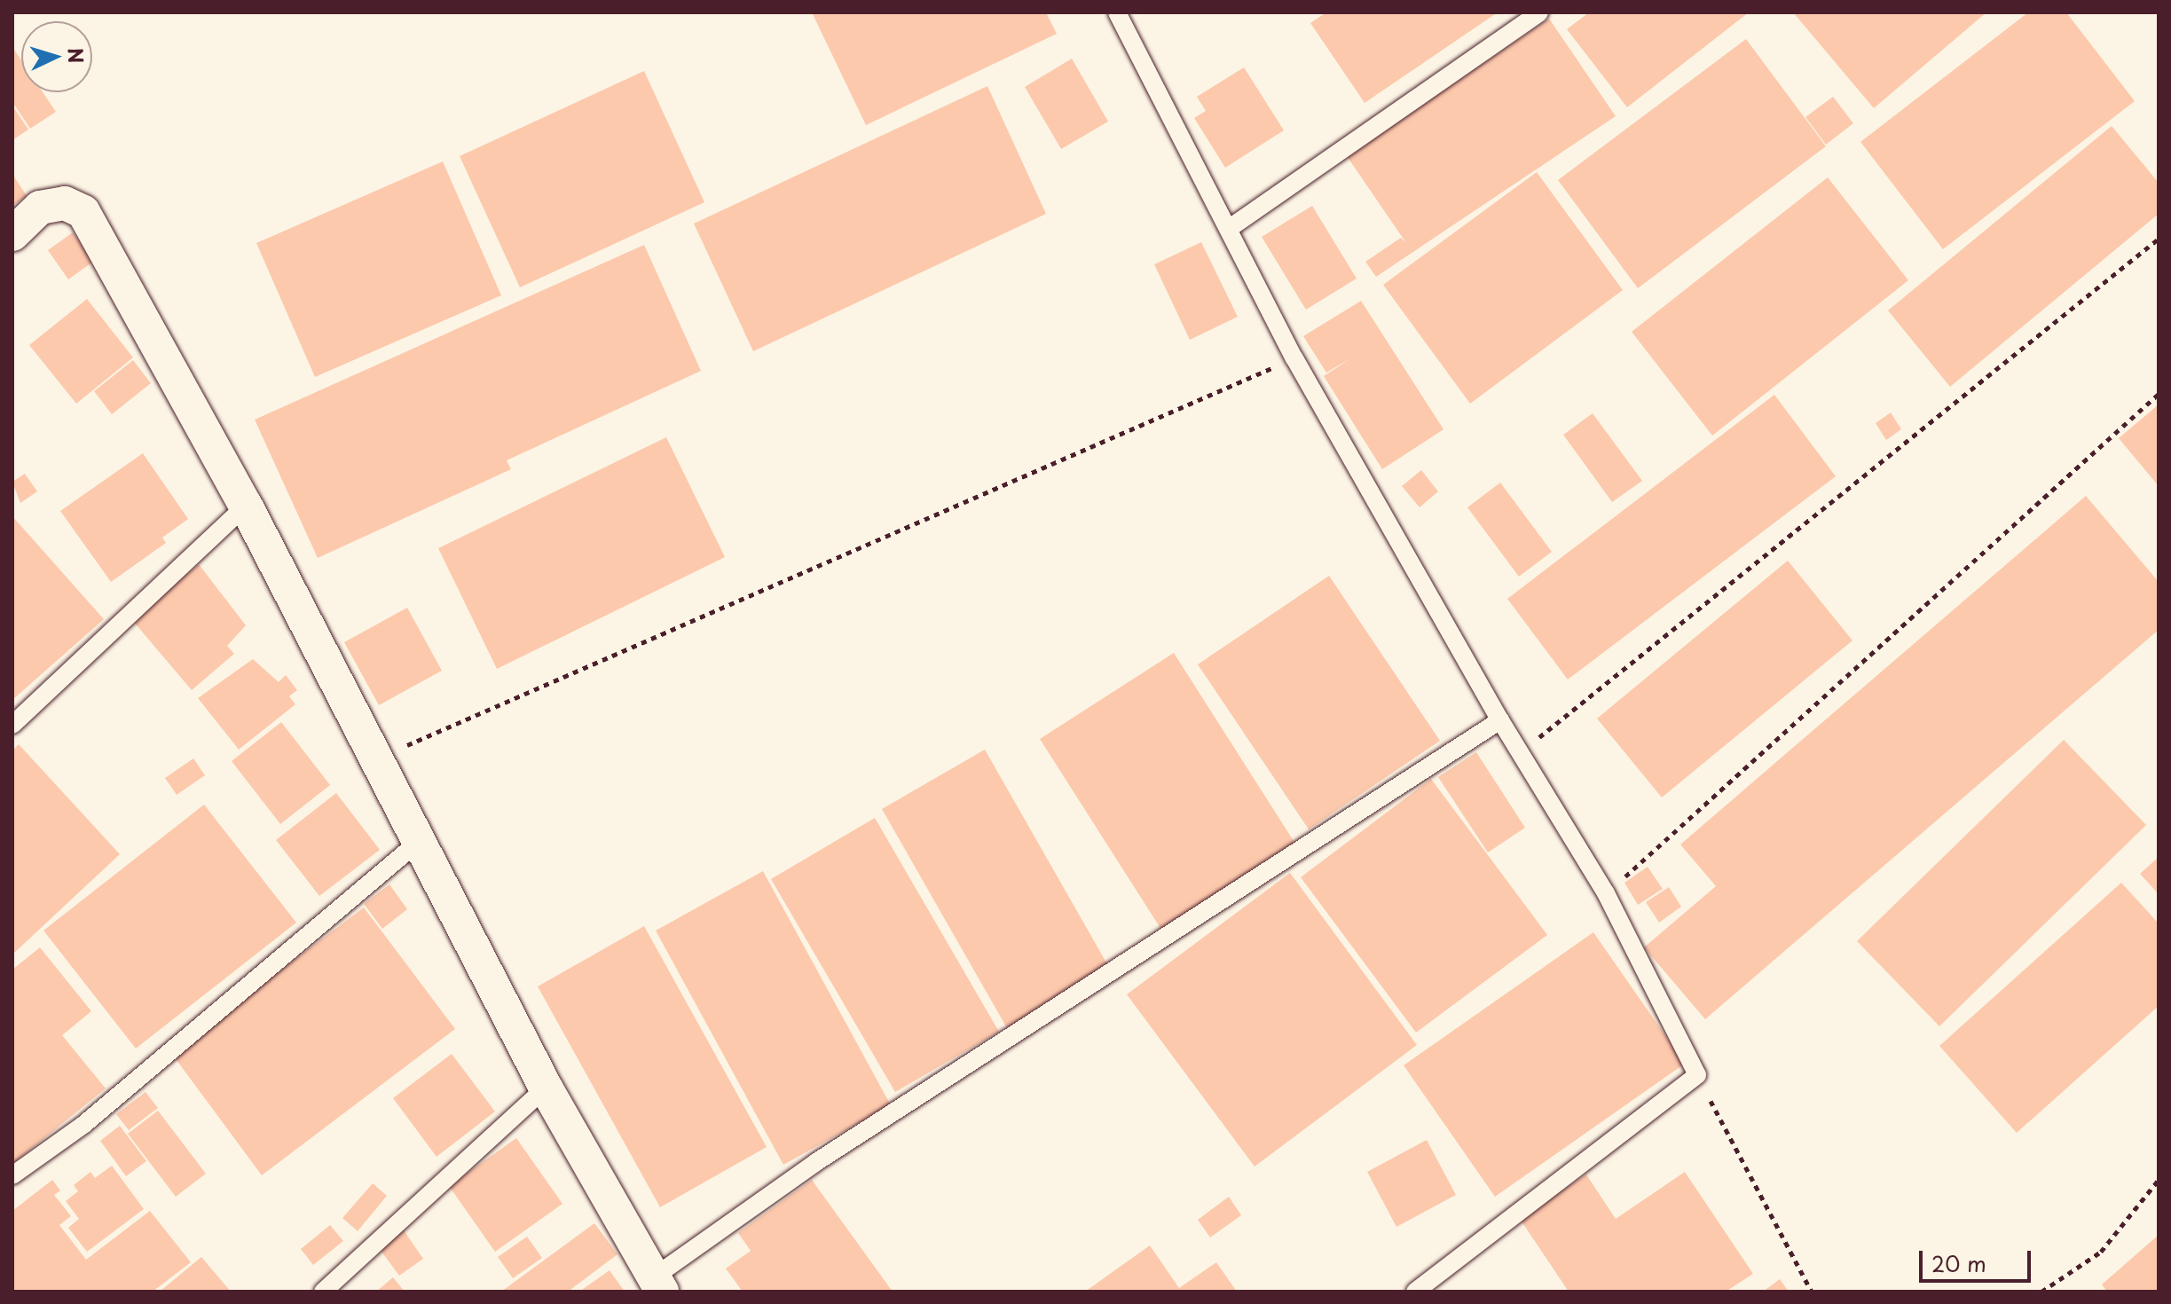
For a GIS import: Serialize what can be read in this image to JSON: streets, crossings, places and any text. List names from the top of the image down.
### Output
{
  "scale_bar": "20 m",
  "north": "right"
}
